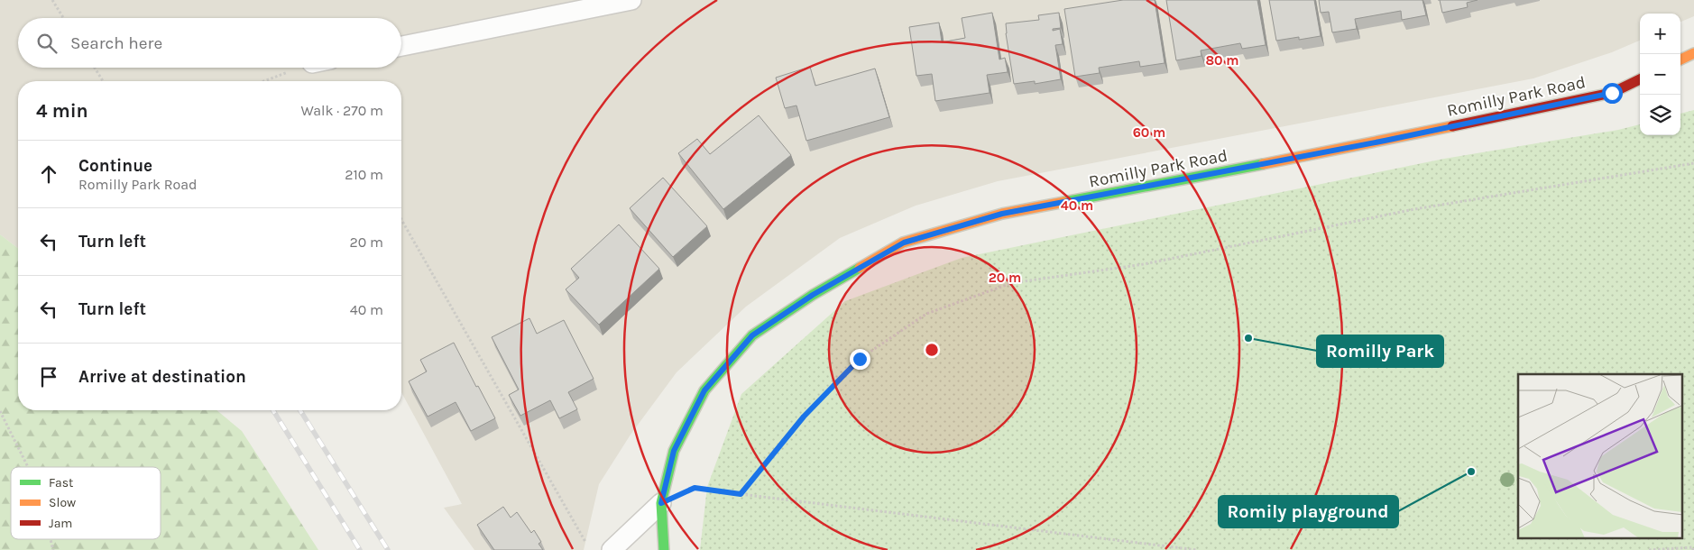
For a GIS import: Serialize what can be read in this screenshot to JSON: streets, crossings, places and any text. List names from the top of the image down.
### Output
{
  "streets": {
    "street": ["Romilly Park Road"]
  },
  "places": ["Romilly Park", "Romily playground"],
  "legend": ["Fast", "Slow", "Jam"],
  "page": {
    "map_buttons": ["+", "−"],
    "search": "Search here",
    "heading": ["4 min", "Walk · 270 m"],
    "list": [
      ["Continue", "Romilly Park Road", "210 m"],
      ["Turn left", "20 m"],
      ["Turn left", "40 m"],
      "Arrive at destination"
    ]
  },
  "rings": [
    "80 m",
    "60 m",
    "40 m",
    "20 m"
  ]
}
